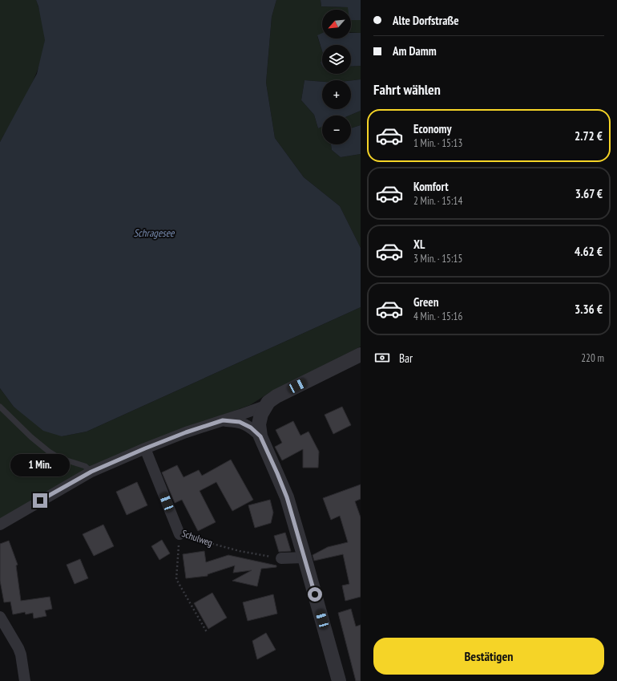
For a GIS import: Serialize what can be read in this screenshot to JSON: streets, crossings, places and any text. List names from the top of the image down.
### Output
{
  "streets": {
    "street": ["Schulweg"]
  },
  "water": ["Schragesee"],
  "north": "bottom left",
  "page": {
    "banner": ["Alte Dorfstraße", "Am Damm"],
    "map_buttons": ["+", "−"],
    "heading": "Fahrt wählen",
    "list": [
      {
        "name": "Economy",
        "note": "1 Min. · 15:13",
        "value": "2.72 €"
      },
      {
        "name": "Komfort",
        "note": "2 Min. · 15:14",
        "value": "3.67 €"
      },
      {
        "name": "XL",
        "note": "3 Min. · 15:15",
        "value": "4.62 €"
      },
      {
        "name": "Green",
        "note": "4 Min. · 15:16",
        "value": "3.36 €"
      }
    ],
    "pay": ["Bar", "220 m"],
    "bubble": "1 Min.",
    "buttons": "Bestätigen"
  }
}
